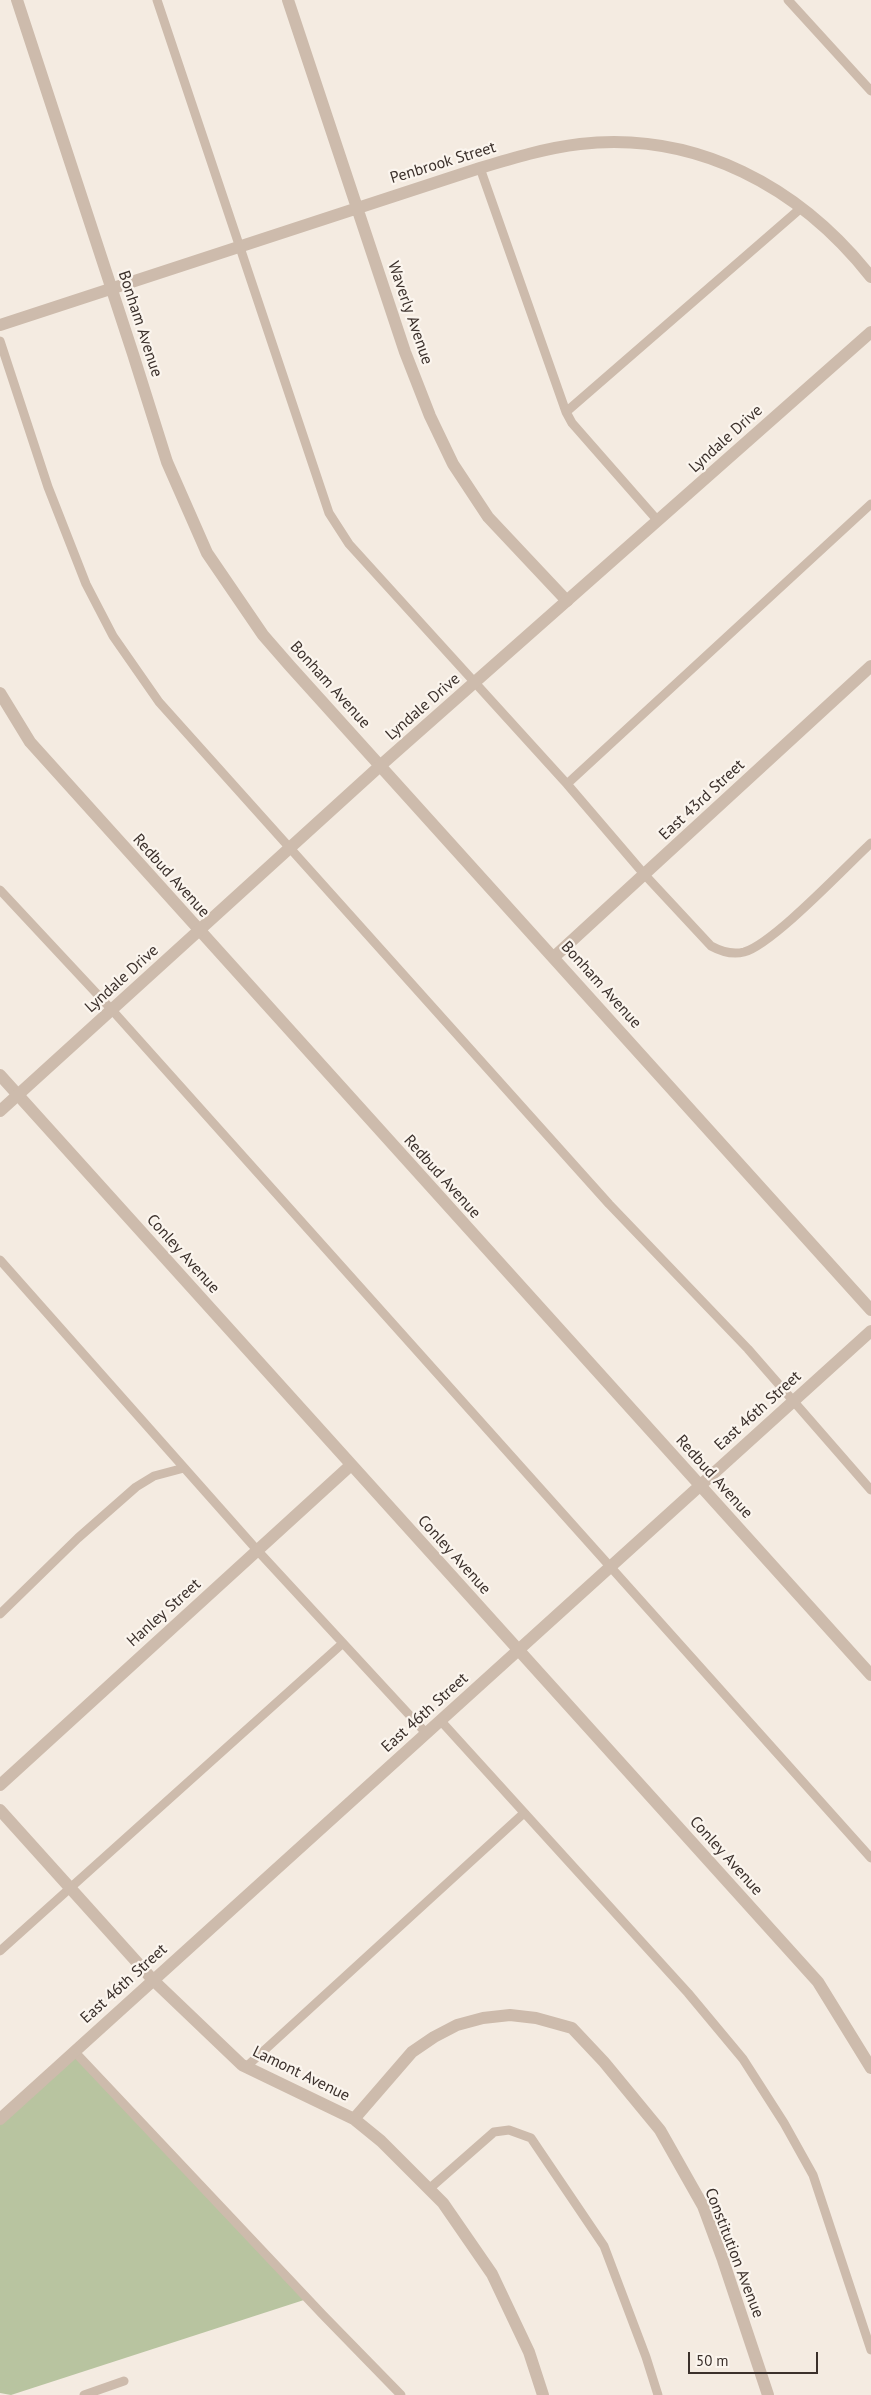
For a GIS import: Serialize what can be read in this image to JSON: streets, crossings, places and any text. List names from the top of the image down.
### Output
{
  "streets": {
    "street": [
      "Penbrook Street",
      "Waverly Avenue",
      "Bonham Avenue",
      "Lyndale Drive",
      "East 43rd Street",
      "Redbud Avenue",
      "Conley Avenue",
      "East 46th Street",
      "Hanley Street",
      "Lamont Avenue",
      "Constitution Avenue"
    ]
  },
  "crossings": [
    ["Penbrook Street", "Waverly Avenue"],
    ["Penbrook Street", "Bonham Avenue"],
    ["Waverly Avenue", "Lyndale Drive"],
    ["Bonham Avenue", "Lyndale Drive"],
    ["Bonham Avenue", "East 43rd Street"],
    ["Lyndale Drive", "Redbud Avenue"],
    ["Lyndale Drive", "Conley Avenue"],
    ["Redbud Avenue", "East 46th Street"],
    ["Conley Avenue", "East 46th Street"],
    ["Conley Avenue", "Hanley Street"],
    ["East 46th Street", "Lamont Avenue"],
    ["Lamont Avenue", "Constitution Avenue"]
  ],
  "scale_bar": "50 m"
}
